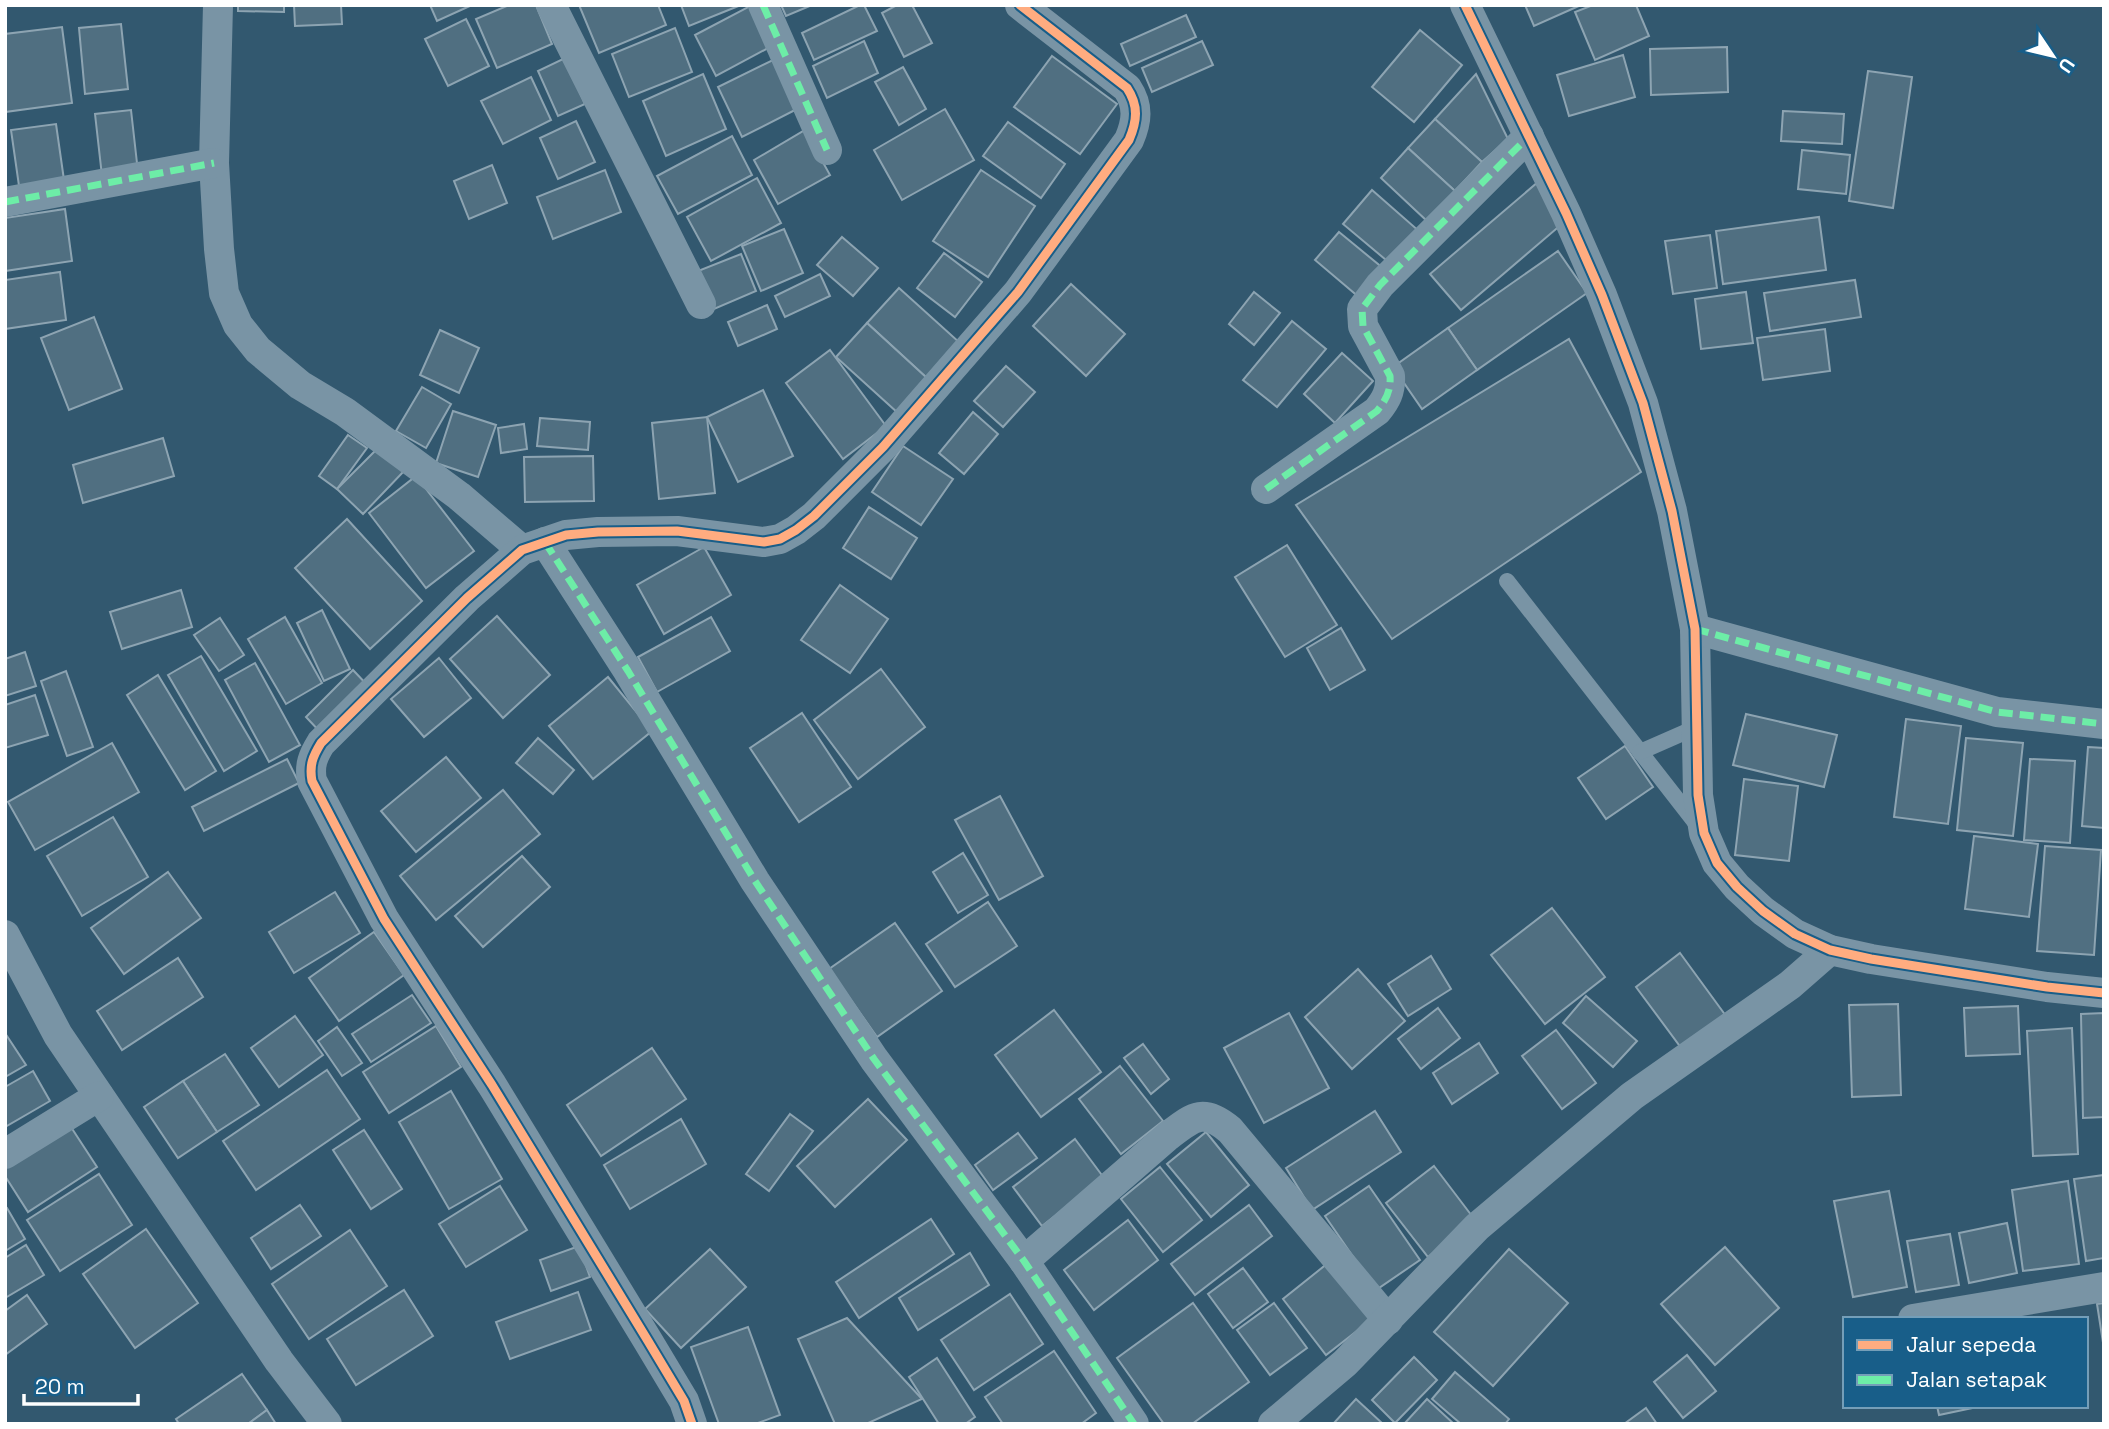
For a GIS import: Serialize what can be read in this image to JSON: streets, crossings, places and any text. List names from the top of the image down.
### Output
{
  "legend": ["Jalur sepeda", "Jalan setapak"],
  "scale_bar": "20 m",
  "north": "bottom right"
}
